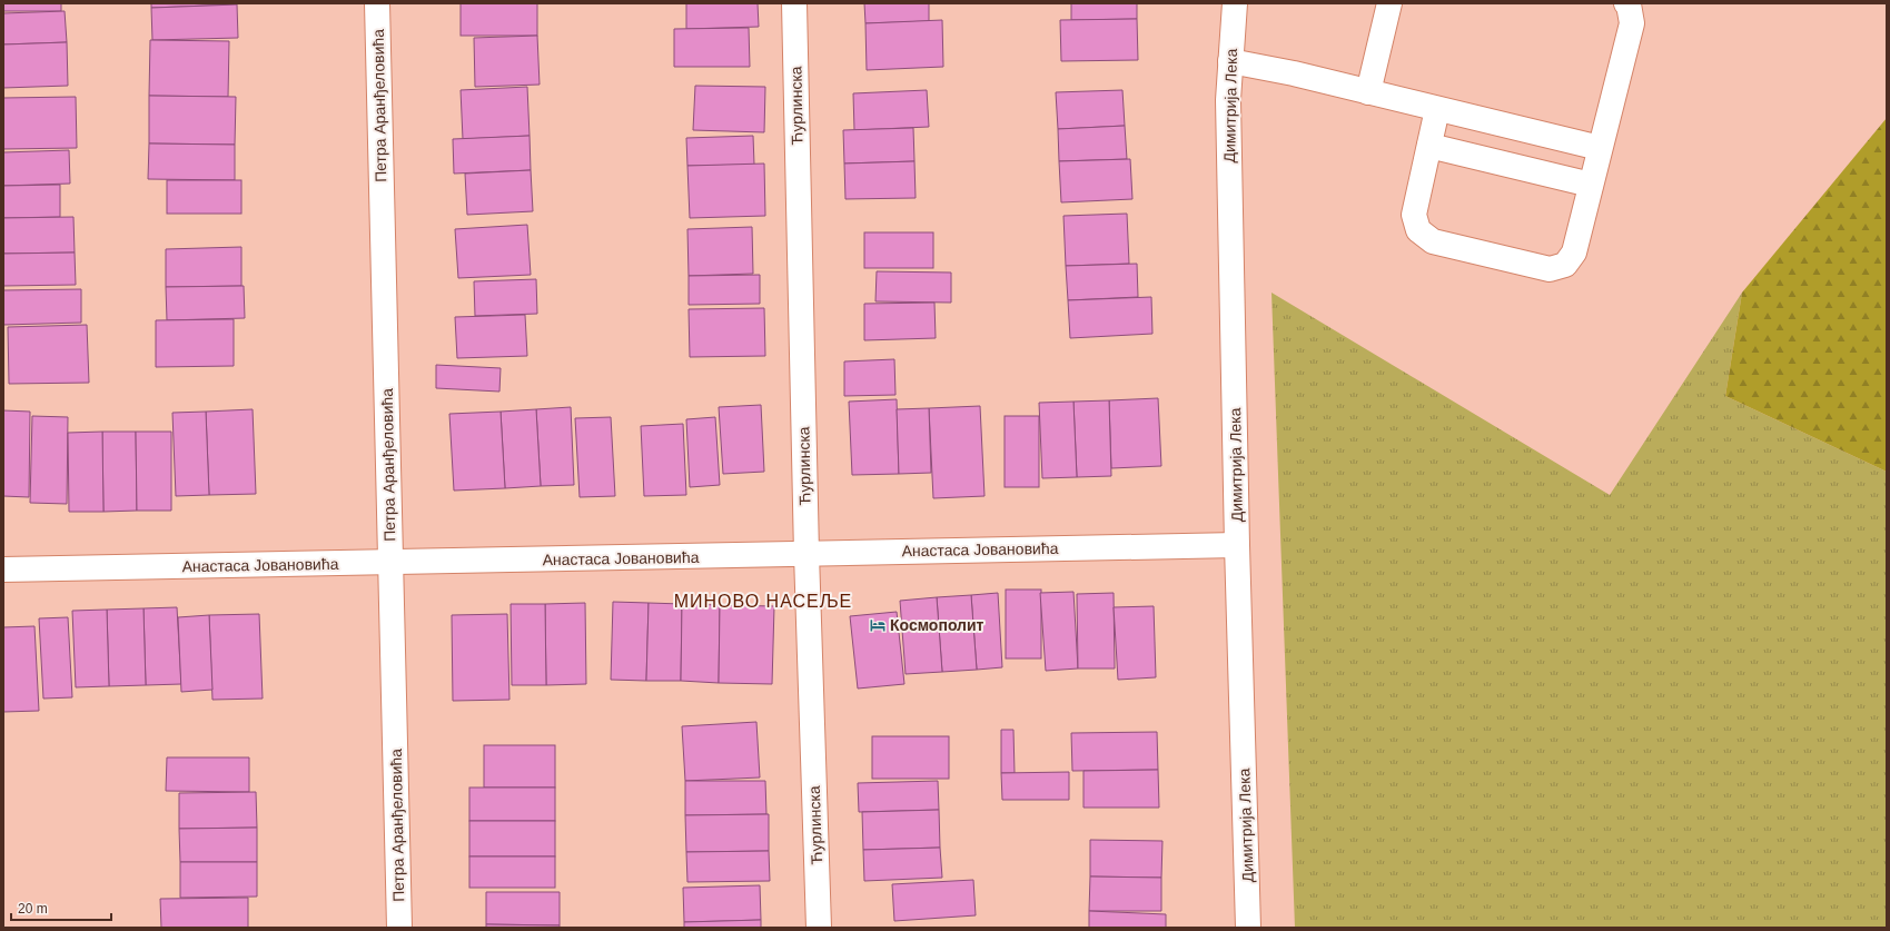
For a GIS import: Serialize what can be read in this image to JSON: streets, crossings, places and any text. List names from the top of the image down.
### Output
{
  "streets": {
    "street": [
      "Петра Аранђеловића",
      "Ћурлинска",
      "Димитрија Лека",
      "Анастаса Јовановића"
    ]
  },
  "crossings": [
    ["Петра Аранђеловића", "Анастаса Јовановића"],
    ["Ћурлинска", "Анастаса Јовановића"],
    ["Димитрија Лека", "Анастаса Јовановића"]
  ],
  "districts": ["МИНОВО НАСЕЉЕ"],
  "places": {
    "hotel": ["Космополит"]
  },
  "scale_bar": "20 m"
}
